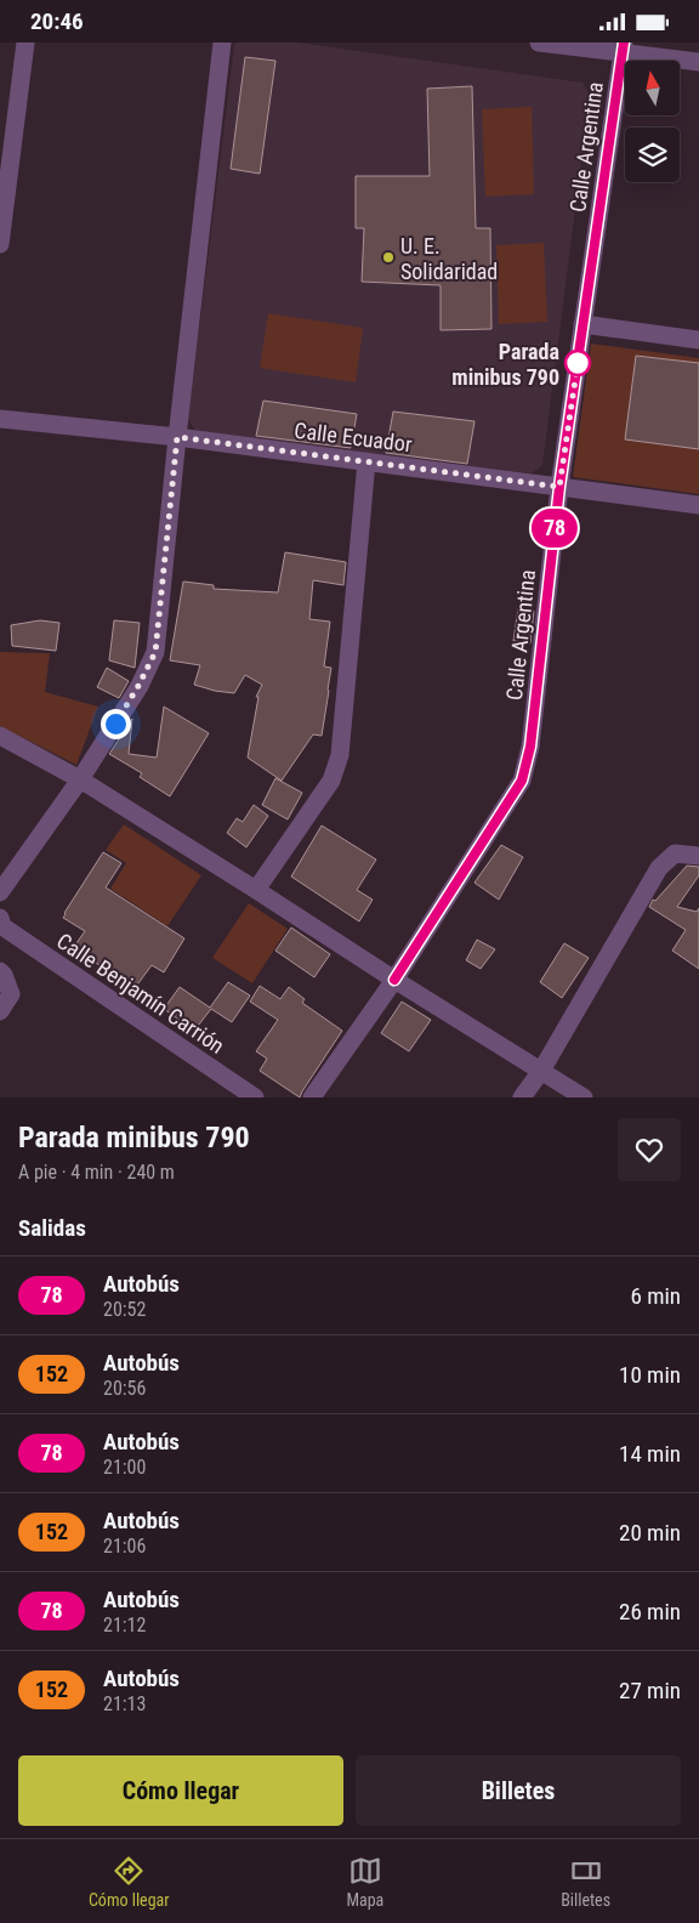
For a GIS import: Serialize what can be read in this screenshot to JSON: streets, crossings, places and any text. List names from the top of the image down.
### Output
{
  "streets": {
    "street": ["Calle Argentina", "Calle Ecuador", "Calle Benjamín Carrión"]
  },
  "crossings": [
    ["Calle Argentina", "Calle Ecuador"]
  ],
  "places": ["U. E. Solidaridad", "Parada minibus 790"],
  "lines": ["bus line 78"],
  "north": "top",
  "page": {
    "status": "20:46",
    "on_map": "78",
    "heading": [
      ["Parada minibus 790", "A pie · 4 min · 240 m"],
      "Salidas"
    ],
    "list": [
      {
        "mark": "78",
        "name": "Autobús",
        "note": "20:52",
        "value": "6 min"
      },
      {
        "mark": "152",
        "name": "Autobús",
        "note": "20:56",
        "value": "10 min"
      },
      {
        "mark": "78",
        "name": "Autobús",
        "note": "21:00",
        "value": "14 min"
      },
      {
        "mark": "152",
        "name": "Autobús",
        "note": "21:06",
        "value": "20 min"
      },
      {
        "mark": "78",
        "name": "Autobús",
        "note": "21:12",
        "value": "26 min"
      },
      {
        "mark": "152",
        "name": "Autobús",
        "note": "21:13",
        "value": "27 min"
      }
    ],
    "buttons": ["Cómo llegar", "Billetes"],
    "tabs": ["Cómo llegar", "Mapa", "Billetes"]
  }
}
